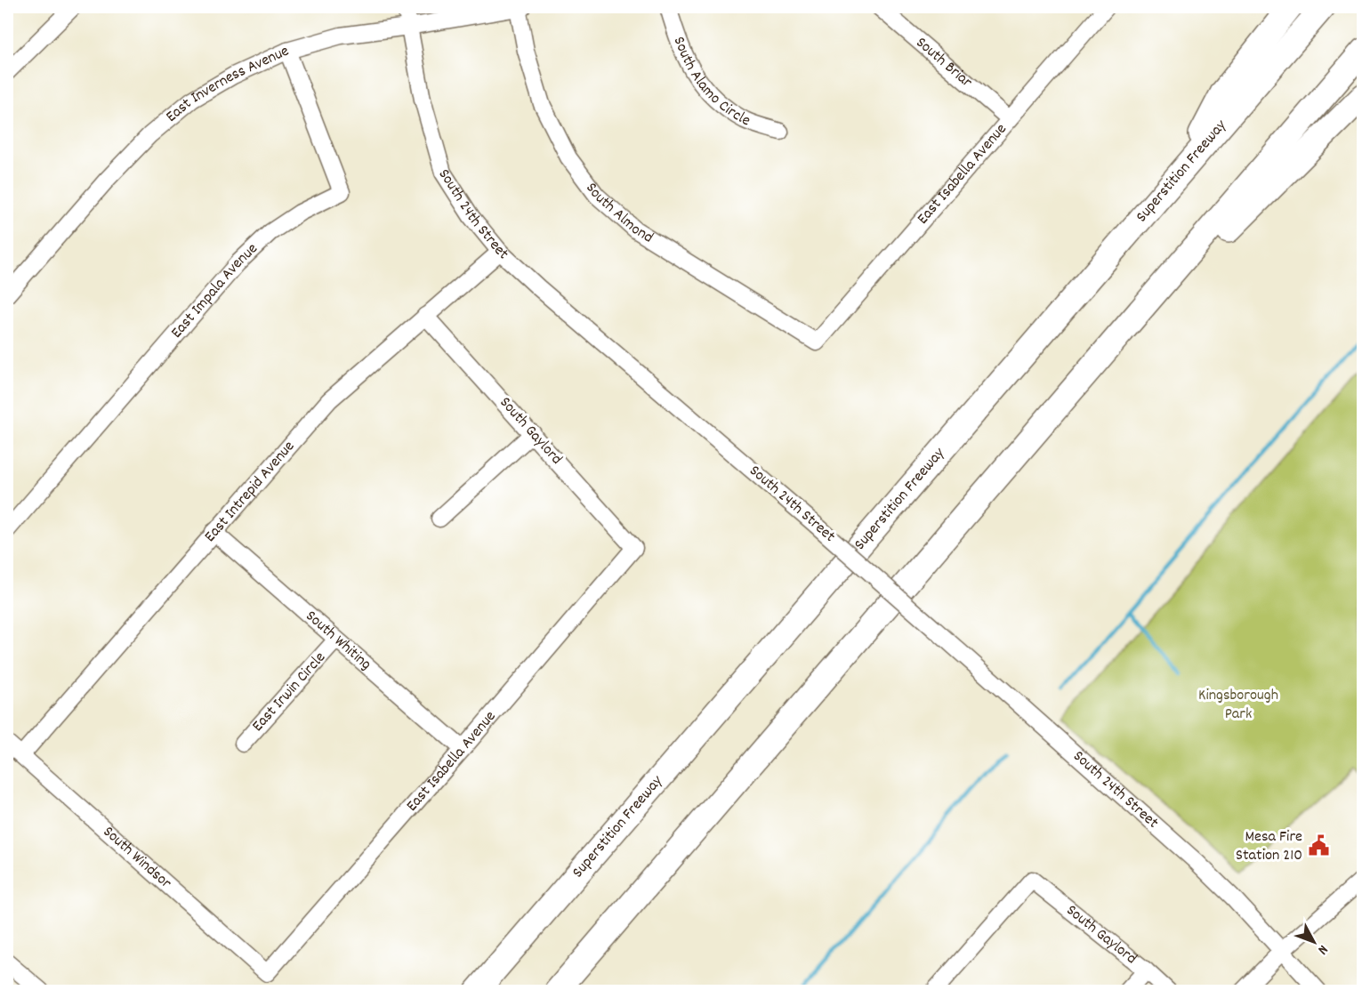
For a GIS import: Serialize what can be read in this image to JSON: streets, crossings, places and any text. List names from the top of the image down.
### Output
{
  "streets": {
    "highway": ["Superstition Freeway"],
    "street": [
      "South Briar",
      "South Alamo Circle",
      "East Inverness Avenue",
      "East Isabella Avenue",
      "South Almond",
      "South 24th Street",
      "East Impala Avenue",
      "South Gaylord",
      "East Intrepid Avenue",
      "South Whiting",
      "East Irwin Circle",
      "South Windsor"
    ]
  },
  "crossings": [
    ["South Briar", "East Isabella Avenue"],
    ["East Inverness Avenue", "South Almond"],
    ["East Inverness Avenue", "South 24th Street"],
    ["East Inverness Avenue", "East Impala Avenue"],
    ["East Isabella Avenue", "South Almond"],
    ["East Isabella Avenue", "South Gaylord"],
    ["East Isabella Avenue", "South Whiting"],
    ["East Isabella Avenue", "South Windsor"],
    ["South 24th Street", "East Intrepid Avenue"],
    ["South Gaylord", "East Intrepid Avenue"],
    ["East Intrepid Avenue", "South Whiting"],
    ["East Intrepid Avenue", "South Windsor"],
    ["South Whiting", "East Irwin Circle"]
  ],
  "parks": ["Kingsborough Park"],
  "places": {
    "public building": ["Mesa Fire Station 210"]
  },
  "north": "bottom right"
}
